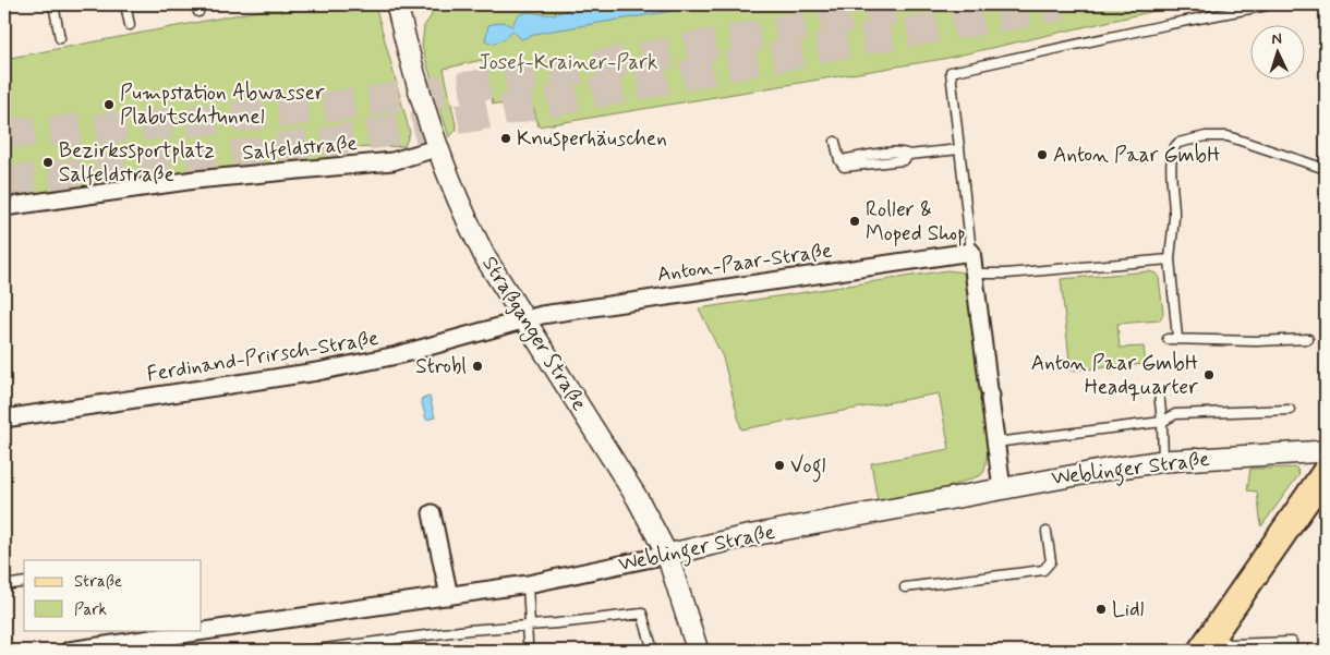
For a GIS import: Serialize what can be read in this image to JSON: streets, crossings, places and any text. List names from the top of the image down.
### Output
{
  "streets": {
    "street": [
      "Salfeldstraße",
      "Anton-Paar-Straße",
      "Straßganger Straße",
      "Ferdinand-Prirsch-Straße",
      "Weblinger Straße"
    ]
  },
  "crossings": [
    ["Salfeldstraße", "Straßganger Straße"],
    ["Anton-Paar-Straße", "Straßganger Straße"],
    ["Anton-Paar-Straße", "Ferdinand-Prirsch-Straße"],
    ["Straßganger Straße", "Ferdinand-Prirsch-Straße"],
    ["Straßganger Straße", "Weblinger Straße"]
  ],
  "parks": ["Josef-Krainer-Park"],
  "places": [
    "Pumpstation Abwasser Plabutschtunnel",
    "Knusperhäuschen",
    "Anton Paar GmbH",
    "Bezirkssportplatz Salfeldstraße",
    "Roller & Moped Shop",
    "Strobl",
    "Anton Paar GmbH Headquarter",
    "Vogl",
    "Lidl"
  ],
  "legend": ["Straße", "Park"],
  "north": "top"
}
